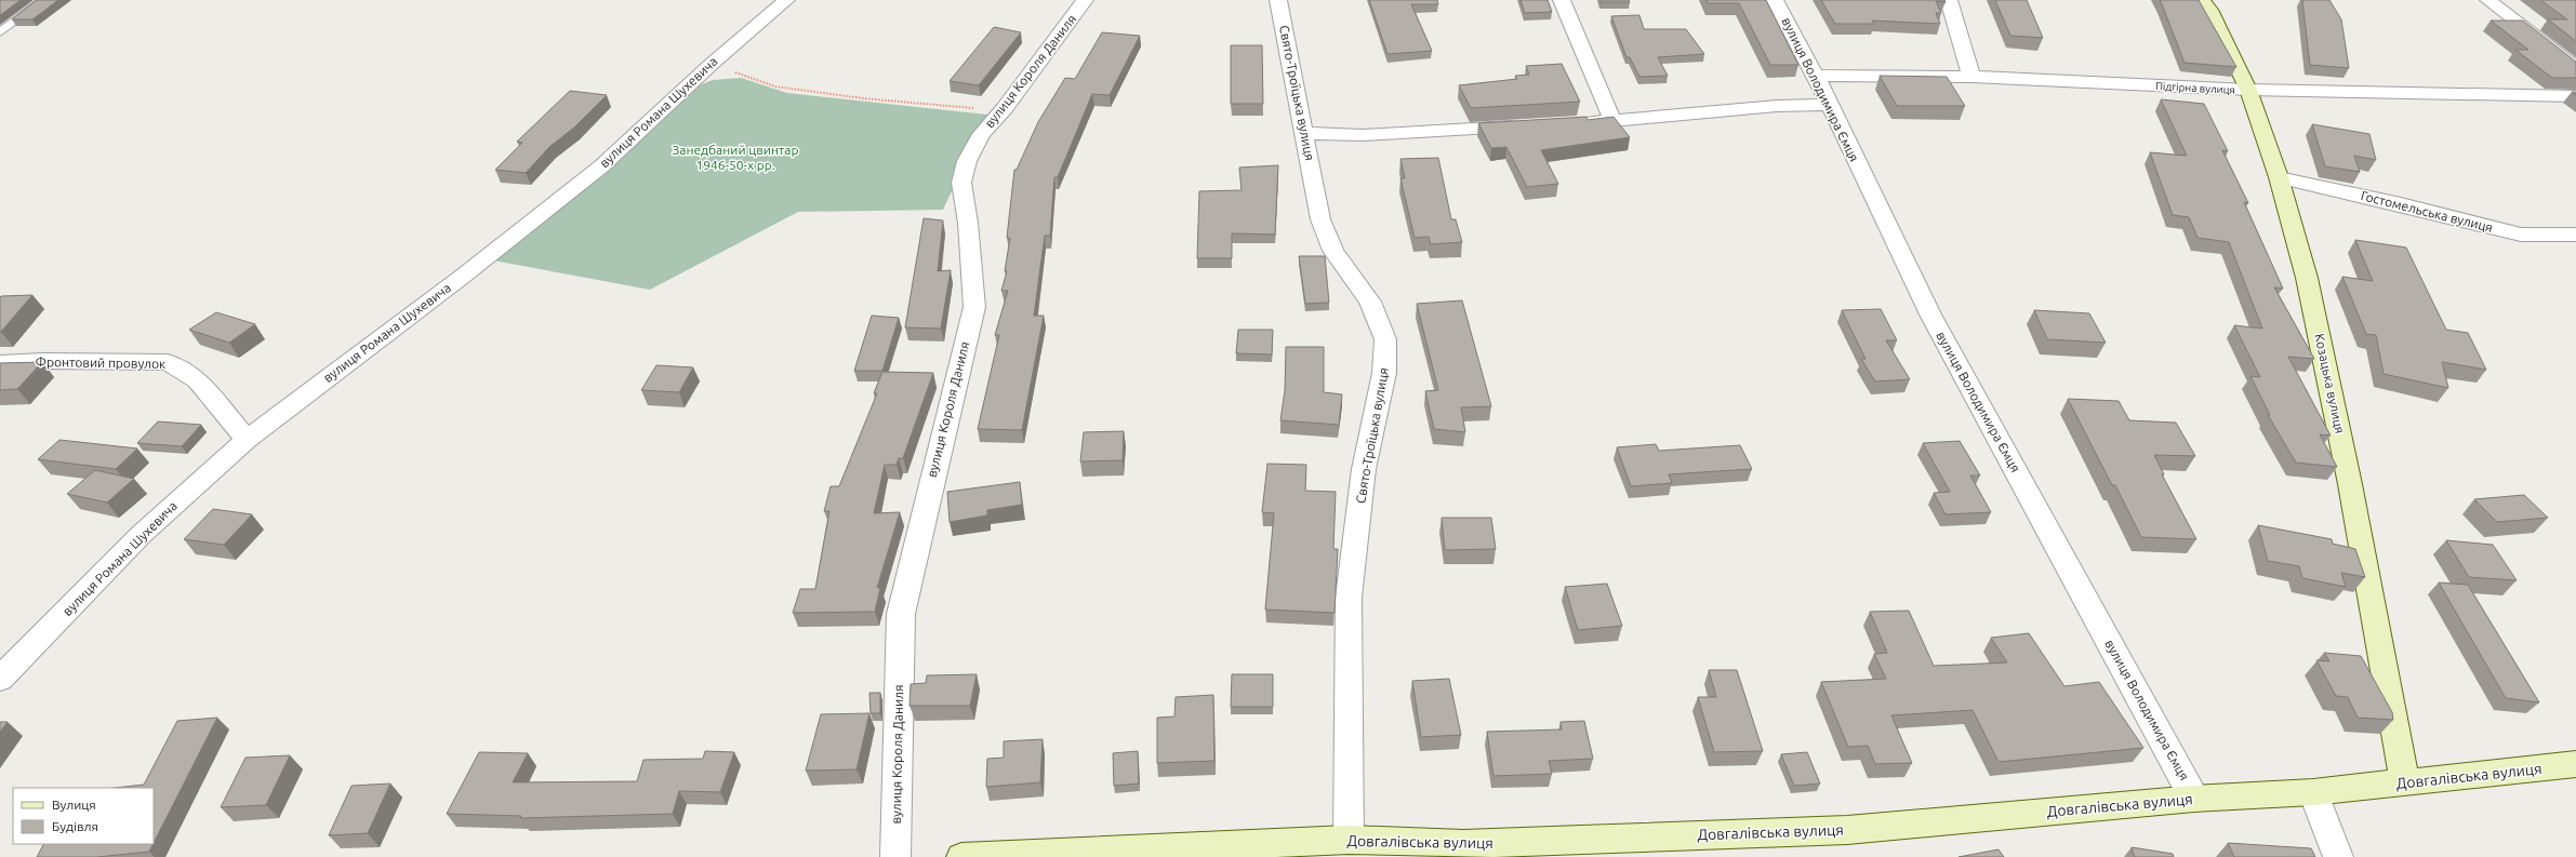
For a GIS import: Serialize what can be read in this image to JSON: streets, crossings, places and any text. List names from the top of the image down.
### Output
{
  "streets": {
    "street": [
      "вулиця Короля Даниля",
      "Підгірна вулиця",
      "вулиця Володимира Ємця",
      "Свято-Троїцька вулиця",
      "вулиця Романа Шухевича",
      "Гостомельська вулиця",
      "Фронтовий провулок",
      "Козацька вулиця",
      "Довгалівська вулиця"
    ]
  },
  "crossings": [
    ["Підгірна вулиця", "вулиця Володимира Ємця"],
    ["Підгірна вулиця", "Козацька вулиця"],
    ["вулиця Володимира Ємця", "Довгалівська вулиця"],
    ["Свято-Троїцька вулиця", "Довгалівська вулиця"],
    ["вулиця Романа Шухевича", "Фронтовий провулок"],
    ["Гостомельська вулиця", "Козацька вулиця"],
    ["Козацька вулиця", "Довгалівська вулиця"]
  ],
  "parks": ["Занедбаний цвинтар 1946-50-х рр."],
  "legend": ["Вулиця", "Будівля"]
}
